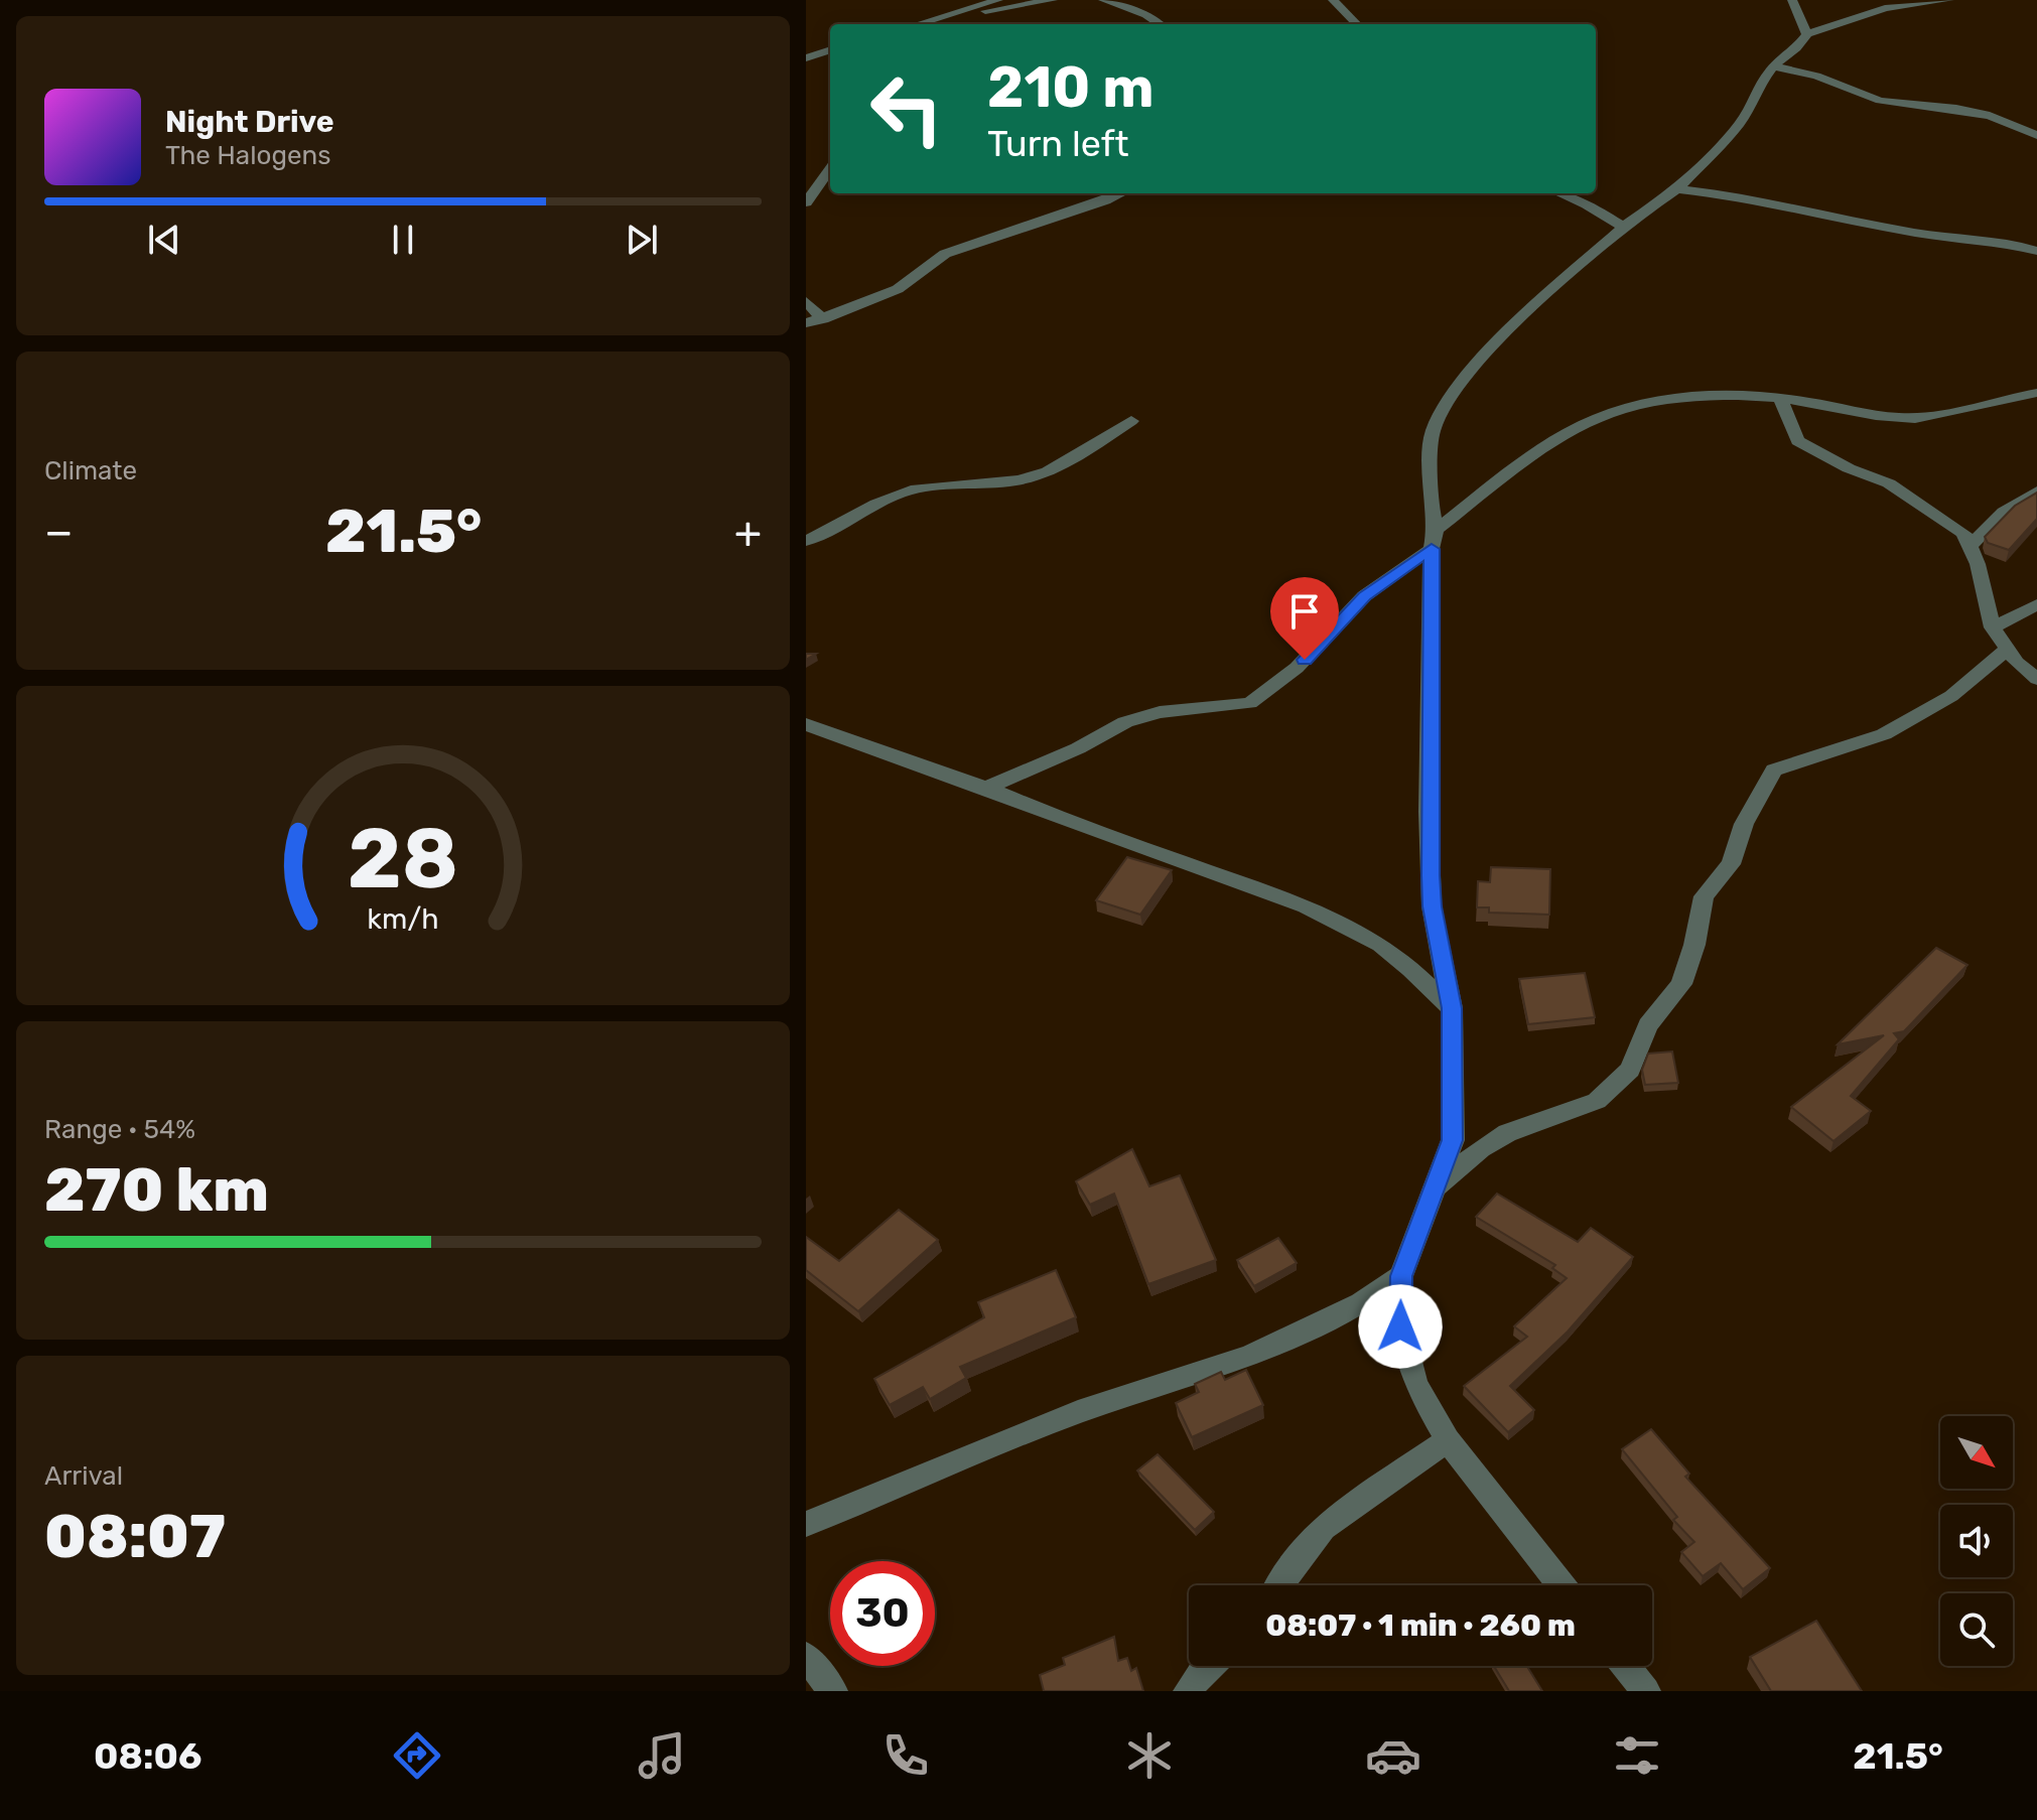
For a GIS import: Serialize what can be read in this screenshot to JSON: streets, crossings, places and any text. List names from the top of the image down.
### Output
{
  "north": "bottom right",
  "page": {
    "turn": ["210 m", "Turn left"],
    "song": ["Night Drive", "The Halogens"],
    "tile": [
      "Climate",
      ["Range · 54%", "270 km"],
      ["Arrival", "08:07"]
    ],
    "heat": ["−", "21.5°", "+"],
    "limit": "30",
    "trip": "08:07 · 1 min · 260 m",
    "tabs": ["08:06", "21.5°"],
    "gauge": ["28", "km/h"]
  }
}
